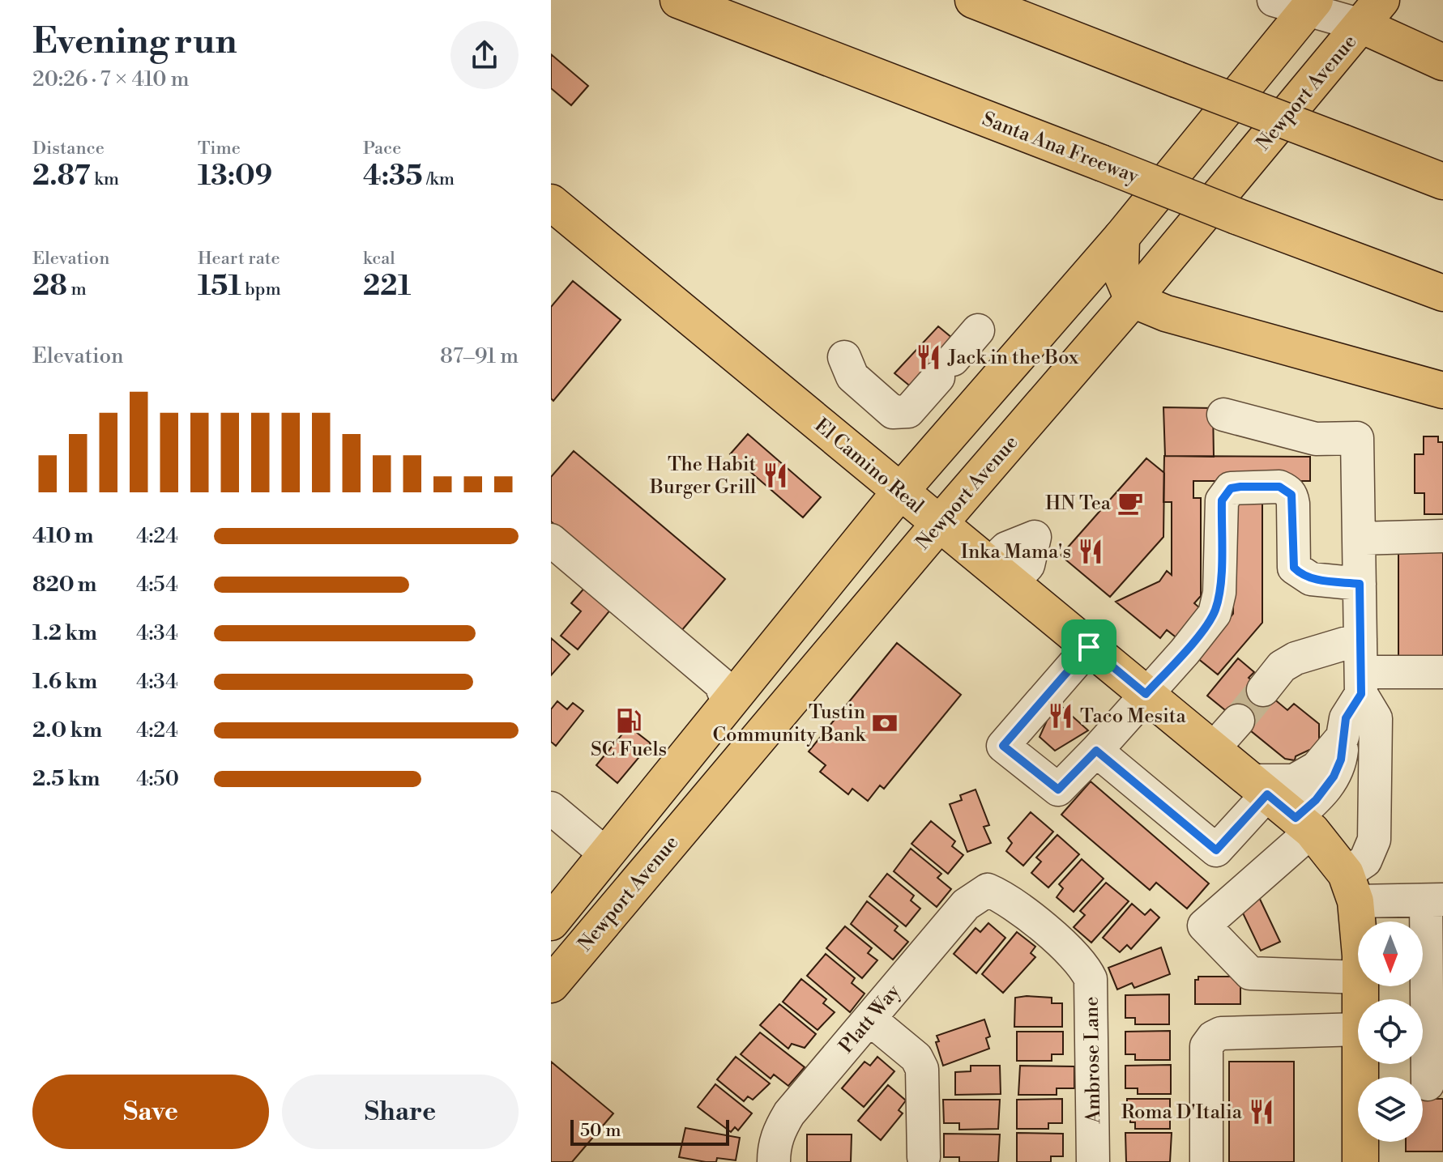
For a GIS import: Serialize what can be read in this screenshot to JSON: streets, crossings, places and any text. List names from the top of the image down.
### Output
{
  "streets": {
    "main road": ["Newport Avenue", "Santa Ana Freeway", "El Camino Real"],
    "street": ["Platt Way", "Ambrose Lane"]
  },
  "crossings": [
    ["Newport Avenue", "El Camino Real"],
    ["Platt Way", "Ambrose Lane"]
  ],
  "places": {
    "restaurant": [
      "Jack in the Box",
      "The Habit Burger Grill",
      "Inka Mama's",
      "Taco Mesita",
      "Roma D'Italia"
    ],
    "cafe": ["HN Tea"],
    "fuel station": ["SC Fuels"],
    "bank": ["Tustin Community Bank"]
  },
  "scale_bar": "50 m",
  "north": "bottom",
  "page": {
    "heading": ["Evening run", "20:26 · 7 × 410 m"],
    "stats": [
      ["Distance", "2.87 km"],
      ["Time", "13:09"],
      ["Pace", "4:35 /km"],
      ["Elevation", "28 m"],
      ["Heart rate", "151 bpm"],
      ["kcal", "221"]
    ],
    "chart": ["Elevation", "87–91 m"],
    "list": [
      {
        "name": "410 m",
        "note": "4:24"
      },
      {
        "name": "820 m",
        "note": "4:54"
      },
      {
        "name": "1.2 km",
        "note": "4:34"
      },
      {
        "name": "1.6 km",
        "note": "4:34"
      },
      {
        "name": "2.0 km",
        "note": "4:24"
      },
      {
        "name": "2.5 km",
        "note": "4:50"
      }
    ],
    "buttons": ["Save", "Share"],
    "scale": "50 m"
  }
}
